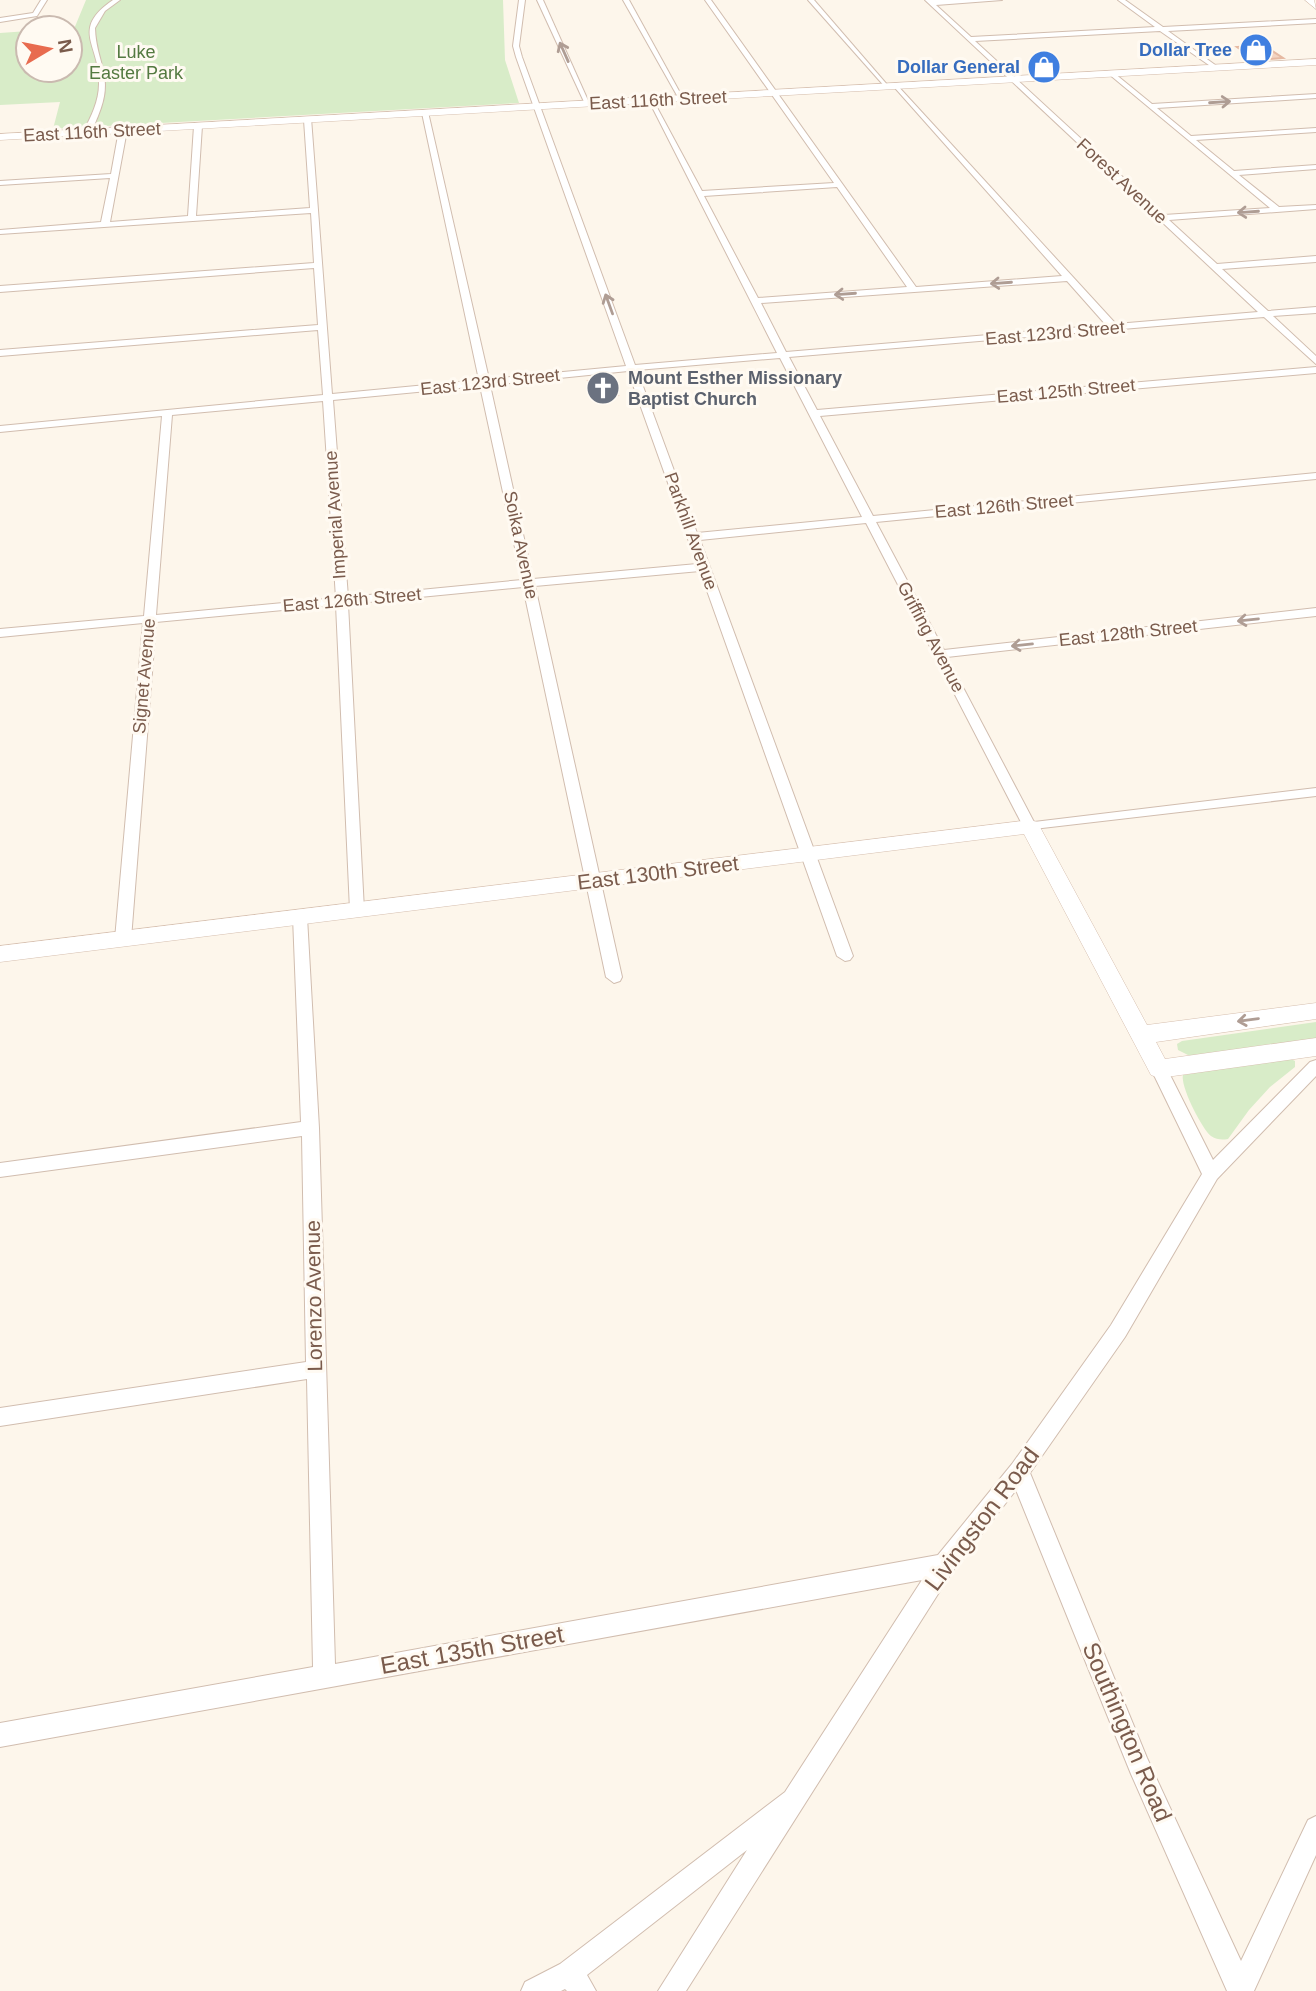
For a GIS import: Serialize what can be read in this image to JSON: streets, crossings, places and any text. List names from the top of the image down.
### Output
{
  "streets": {
    "main road": ["East 116th Street", "Griffing Avenue", "East 130th Street"],
    "street": [
      "Forest Avenue",
      "East 123rd Street",
      "East 125th Street",
      "East 126th Street",
      "Imperial Avenue",
      "Parkhill Avenue",
      "Soika Avenue",
      "East 128th Street",
      "Signet Avenue",
      "Lorenzo Avenue",
      "Livingston Road",
      "East 135th Street",
      "Southington Road"
    ]
  },
  "crossings": [
    ["East 116th Street", "Forest Avenue"],
    ["East 116th Street", "Imperial Avenue"],
    ["East 116th Street", "Parkhill Avenue"],
    ["East 116th Street", "Soika Avenue"],
    ["East 116th Street", "Griffing Avenue"],
    ["Forest Avenue", "East 123rd Street"],
    ["East 123rd Street", "Imperial Avenue"],
    ["East 123rd Street", "Parkhill Avenue"],
    ["East 123rd Street", "Soika Avenue"],
    ["East 123rd Street", "Griffing Avenue"],
    ["East 123rd Street", "Signet Avenue"],
    ["East 125th Street", "Griffing Avenue"],
    ["East 126th Street", "Imperial Avenue"],
    ["East 126th Street", "Parkhill Avenue"],
    ["East 126th Street", "Soika Avenue"],
    ["East 126th Street", "Griffing Avenue"],
    ["East 126th Street", "Signet Avenue"],
    ["Imperial Avenue", "East 130th Street"],
    ["Parkhill Avenue", "East 130th Street"],
    ["Soika Avenue", "East 130th Street"],
    ["East 128th Street", "Griffing Avenue"],
    ["Griffing Avenue", "East 130th Street"],
    ["Griffing Avenue", "Livingston Road"],
    ["Signet Avenue", "East 130th Street"],
    ["East 130th Street", "Lorenzo Avenue"],
    ["Lorenzo Avenue", "East 135th Street"],
    ["Livingston Road", "East 135th Street"],
    ["Livingston Road", "Southington Road"]
  ],
  "one_way": ["East 128th Street"],
  "parks": ["Luke Easter Park"],
  "places": {
    "shop": ["Dollar Tree", "Dollar General"],
    "church": ["Mount Esther Missionary Baptist Church"]
  },
  "north": "right"
}
